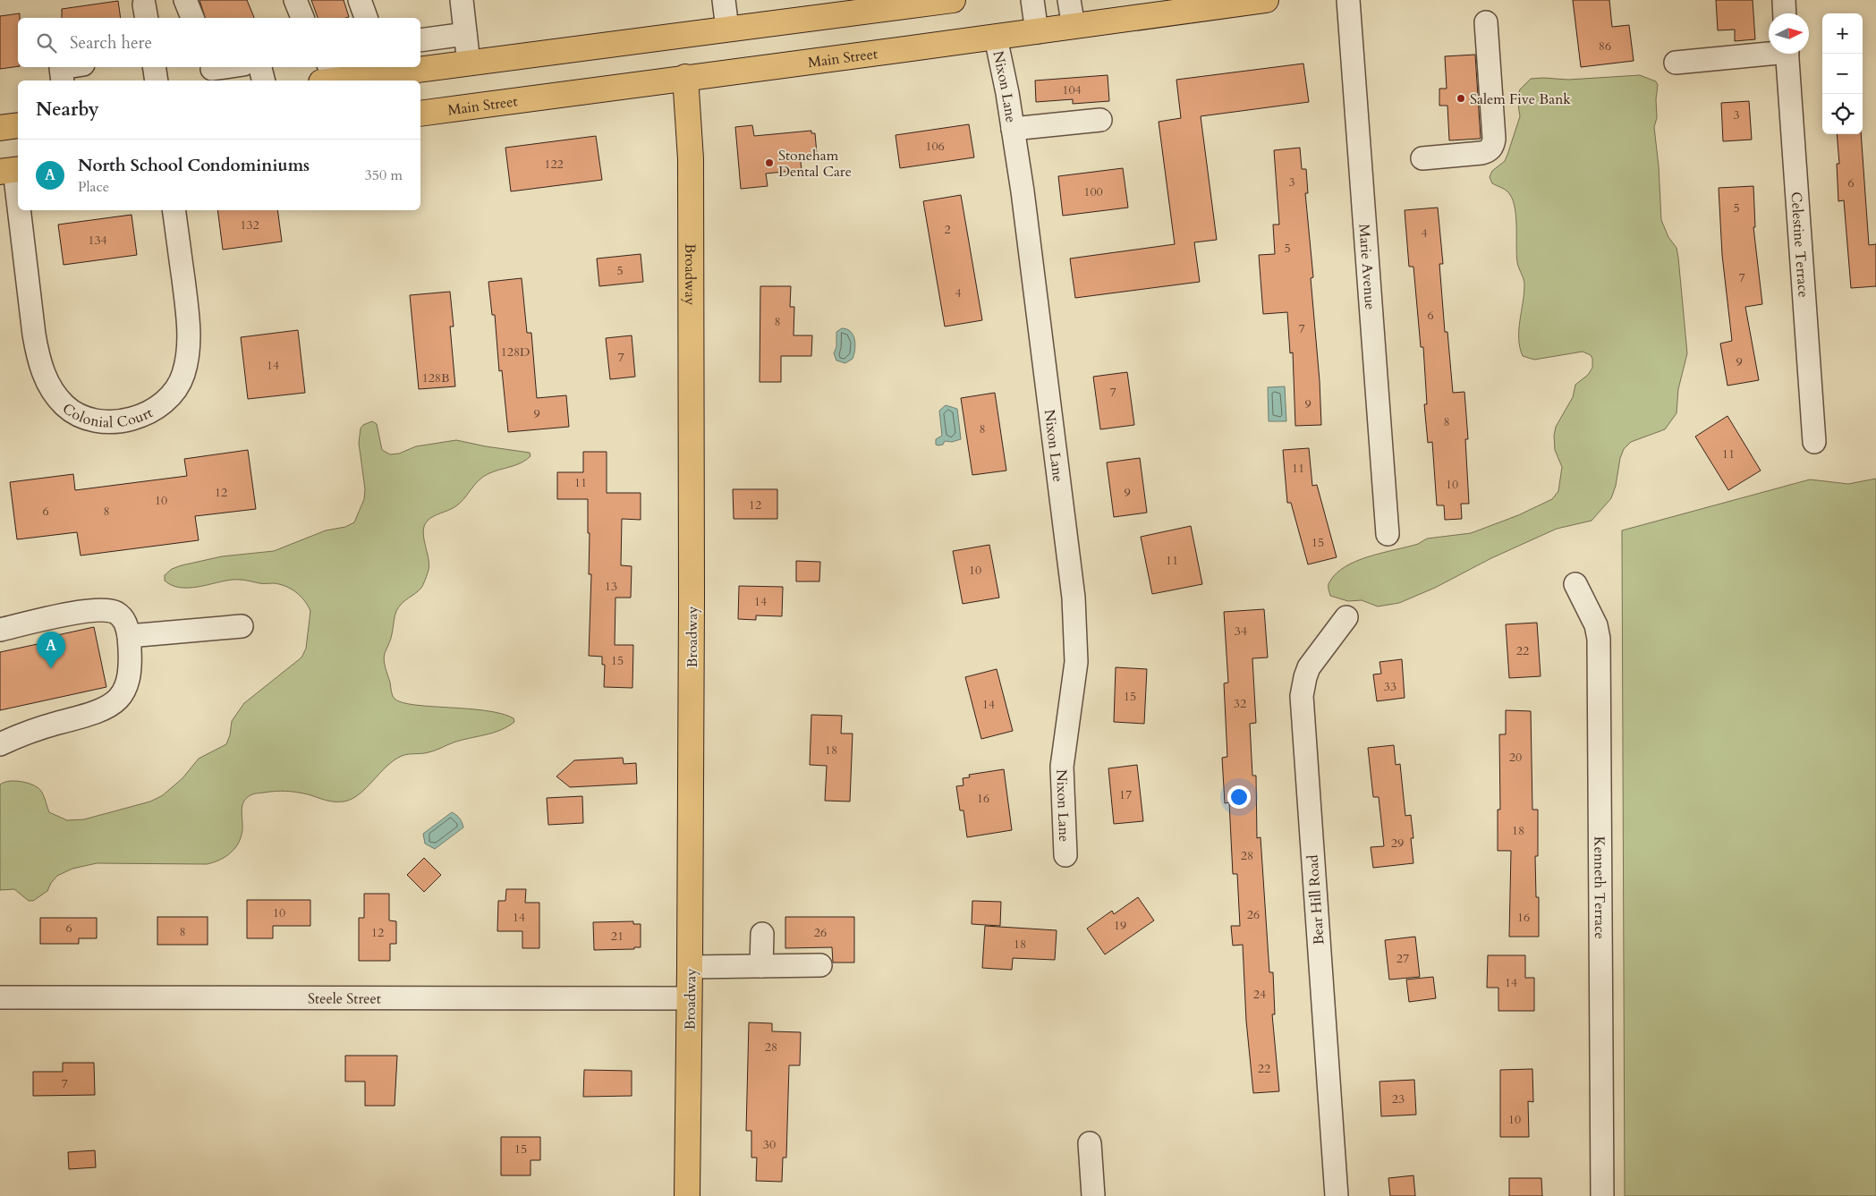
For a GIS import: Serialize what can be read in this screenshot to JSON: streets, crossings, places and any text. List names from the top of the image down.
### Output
{
  "streets": {
    "main road": ["Main Street", "Broadway"],
    "street": [
      "Nixon Lane",
      "Celestine Terrace",
      "Marie Avenue",
      "Colonial Court",
      "Kenneth Terrace",
      "Bear Hill Road",
      "Steele Street"
    ]
  },
  "crossings": [
    ["Main Street", "Nixon Lane"],
    ["Main Street", "Broadway"],
    ["Broadway", "Steele Street"]
  ],
  "places": ["Salem Five Bank", "Stoneham Dental Care"],
  "house_numbers": [
    "86",
    "104",
    "3",
    "106",
    "122",
    "3",
    "6",
    "100",
    "5",
    "132",
    "2",
    "4",
    "134",
    "5",
    "5",
    "7",
    "4",
    "6",
    "8",
    "7",
    "128D",
    "7",
    "9",
    "14",
    "128B",
    "7",
    "9",
    "9",
    "8",
    "8",
    "11",
    "11",
    "11",
    "10",
    "12",
    "9",
    "10",
    "12",
    "6",
    "8",
    "15",
    "11",
    "10",
    "13",
    "14",
    "34",
    "22",
    "15",
    "33",
    "15",
    "32",
    "14",
    "18",
    "20",
    "17",
    "16",
    "18",
    "29",
    "28",
    "10",
    "26",
    "14",
    "16",
    "19",
    "6",
    "8",
    "12",
    "26",
    "21",
    "18",
    "27",
    "14",
    "24",
    "28",
    "22",
    "7",
    "23",
    "10",
    "30",
    "15"
  ],
  "north": "right",
  "page": {
    "map_buttons": ["+", "−"],
    "search": "Search here",
    "heading": "Nearby",
    "list": [
      {
        "mark": "A",
        "name": "North School Condominiums",
        "note": "Place",
        "value": "350 m"
      }
    ],
    "pins": "A"
  }
}
